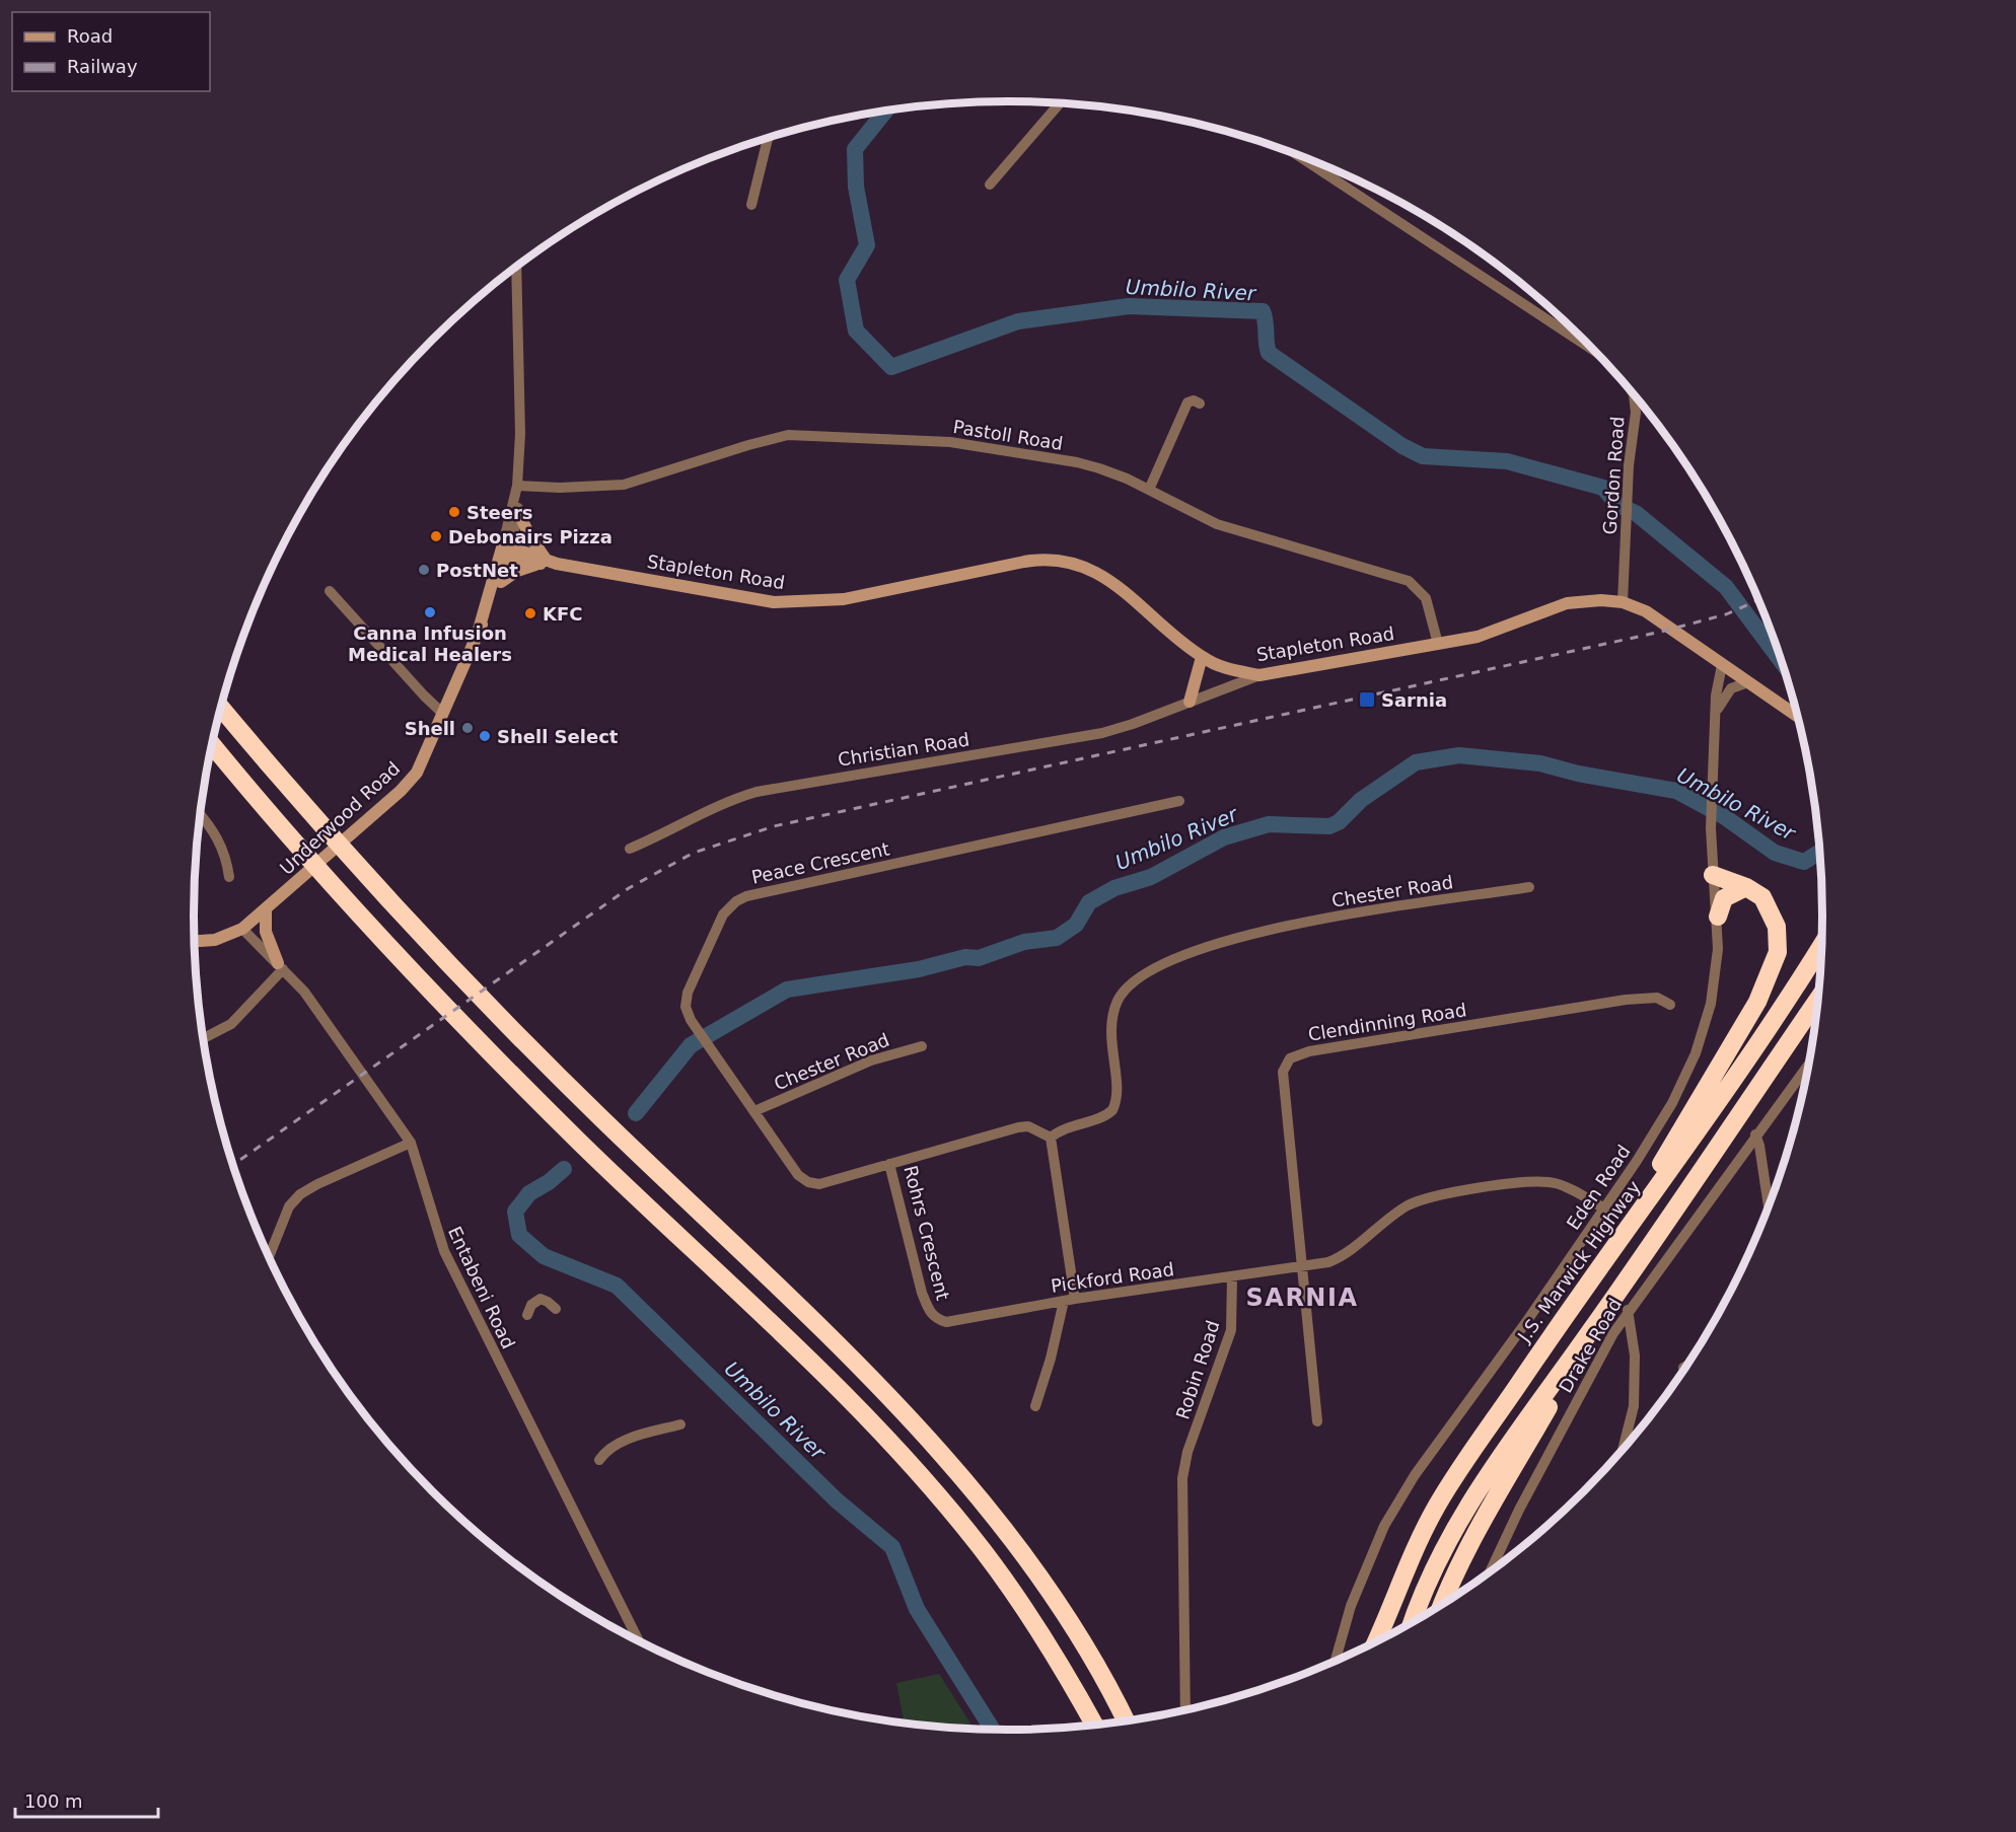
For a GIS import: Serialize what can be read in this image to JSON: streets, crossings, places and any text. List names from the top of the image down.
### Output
{
  "streets": {
    "highway": ["J.S. Marwick Highway"],
    "main road": ["Stapleton Road", "Underwood Road"],
    "street": [
      "Pastoll Road",
      "Gordon Road",
      "Christian Road",
      "Peace Crescent",
      "Chester Road",
      "Clendinning Road",
      "Eden Road",
      "Rohrs Crescent",
      "Pickford Road",
      "Entabeni Road",
      "Drake Road",
      "Robin Road"
    ]
  },
  "crossings": [
    ["Pastoll Road", "Stapleton Road"],
    ["Pastoll Road", "Underwood Road"],
    ["Gordon Road", "Stapleton Road"],
    ["Stapleton Road", "Christian Road"],
    ["Stapleton Road", "Underwood Road"],
    ["Stapleton Road", "Eden Road"],
    ["Underwood Road", "Entabeni Road"],
    ["Peace Crescent", "Chester Road"],
    ["Peace Crescent", "Rohrs Crescent"],
    ["Chester Road", "Rohrs Crescent"],
    ["Clendinning Road", "Pickford Road"],
    ["Eden Road", "Pickford Road"],
    ["Rohrs Crescent", "Pickford Road"],
    ["Pickford Road", "Robin Road"]
  ],
  "districts": ["SARNIA"],
  "water": ["Umbilo River"],
  "places": {
    "other": [
      "Steers",
      "Debonairs Pizza",
      "PostNet",
      "Canna Infusion Medical Healers",
      "KFC",
      "Shell",
      "Shell Select"
    ],
    "transit": ["Sarnia"]
  },
  "legend": ["Road", "Railway"],
  "scale_bar": "100 m"
}
